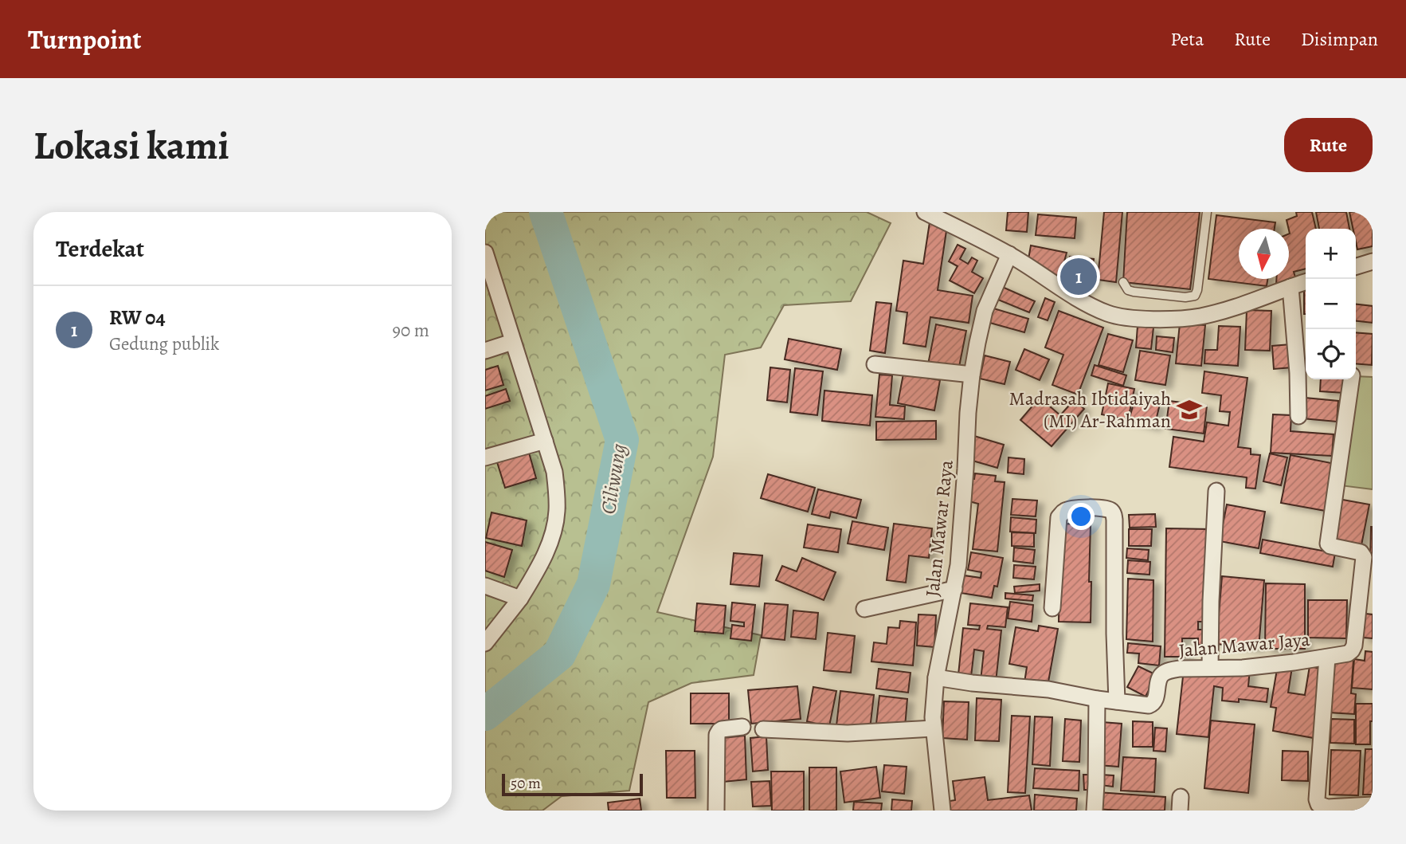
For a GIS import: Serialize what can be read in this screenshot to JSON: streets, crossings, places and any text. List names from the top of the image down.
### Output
{
  "streets": {
    "street": ["Jalan Mawar Raya", "Jalan Mawar Jaya"]
  },
  "crossings": [
    ["Jalan Mawar Raya", "Jalan Mawar Jaya"]
  ],
  "water": ["Ciliwung"],
  "places": {
    "school or university": ["Madrasah Ibtidaiyah (MI) Ar-Rahman"]
  },
  "scale_bar": "50 m",
  "north": "bottom",
  "page": {
    "header": "Turnpoint",
    "nav": ["Peta", "Rute", "Disimpan"],
    "buttons": "Rute",
    "title": "Lokasi kami",
    "heading": "Terdekat",
    "map_buttons": ["+", "−"],
    "pins": "1",
    "list": [
      {
        "mark": "1",
        "name": "RW 04",
        "note": "Gedung publik",
        "value": "90 m"
      }
    ],
    "scale": "50 m"
  }
}
